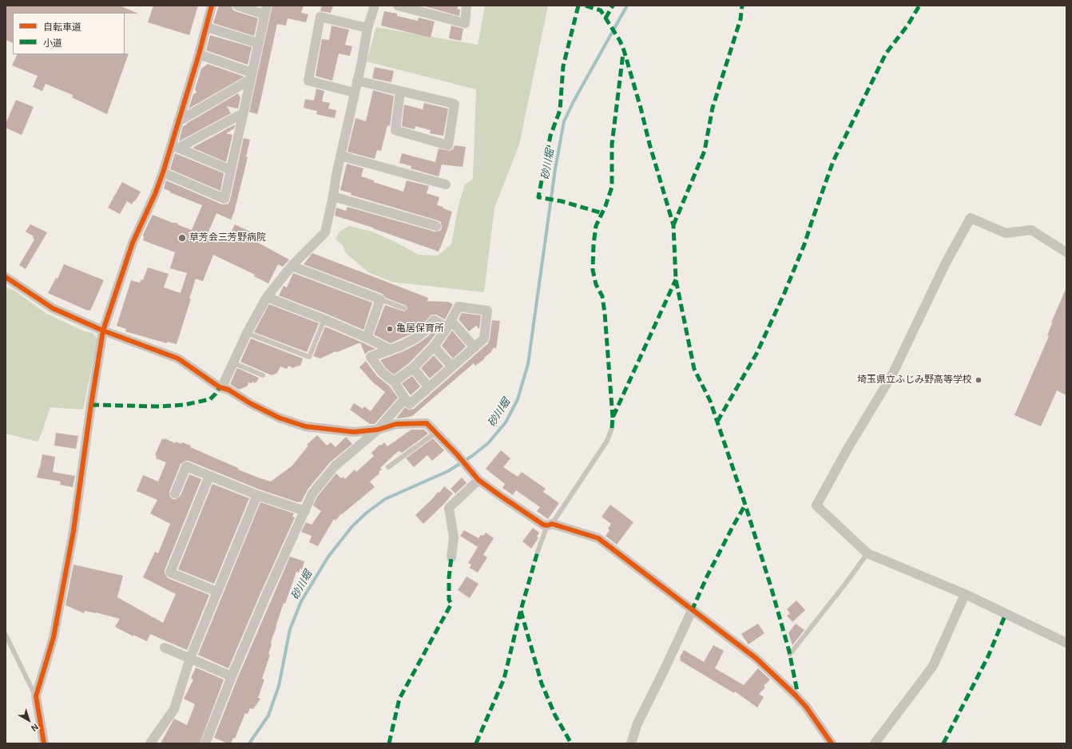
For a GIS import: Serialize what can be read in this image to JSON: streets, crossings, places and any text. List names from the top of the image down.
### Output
{
  "water": ["砂川堀"],
  "places": ["草芳会三芳野病院", "亀居保育所", "埼玉県立ふじみ野高等学校"],
  "legend": ["自転車道", "小道"],
  "north": "bottom right"
}
